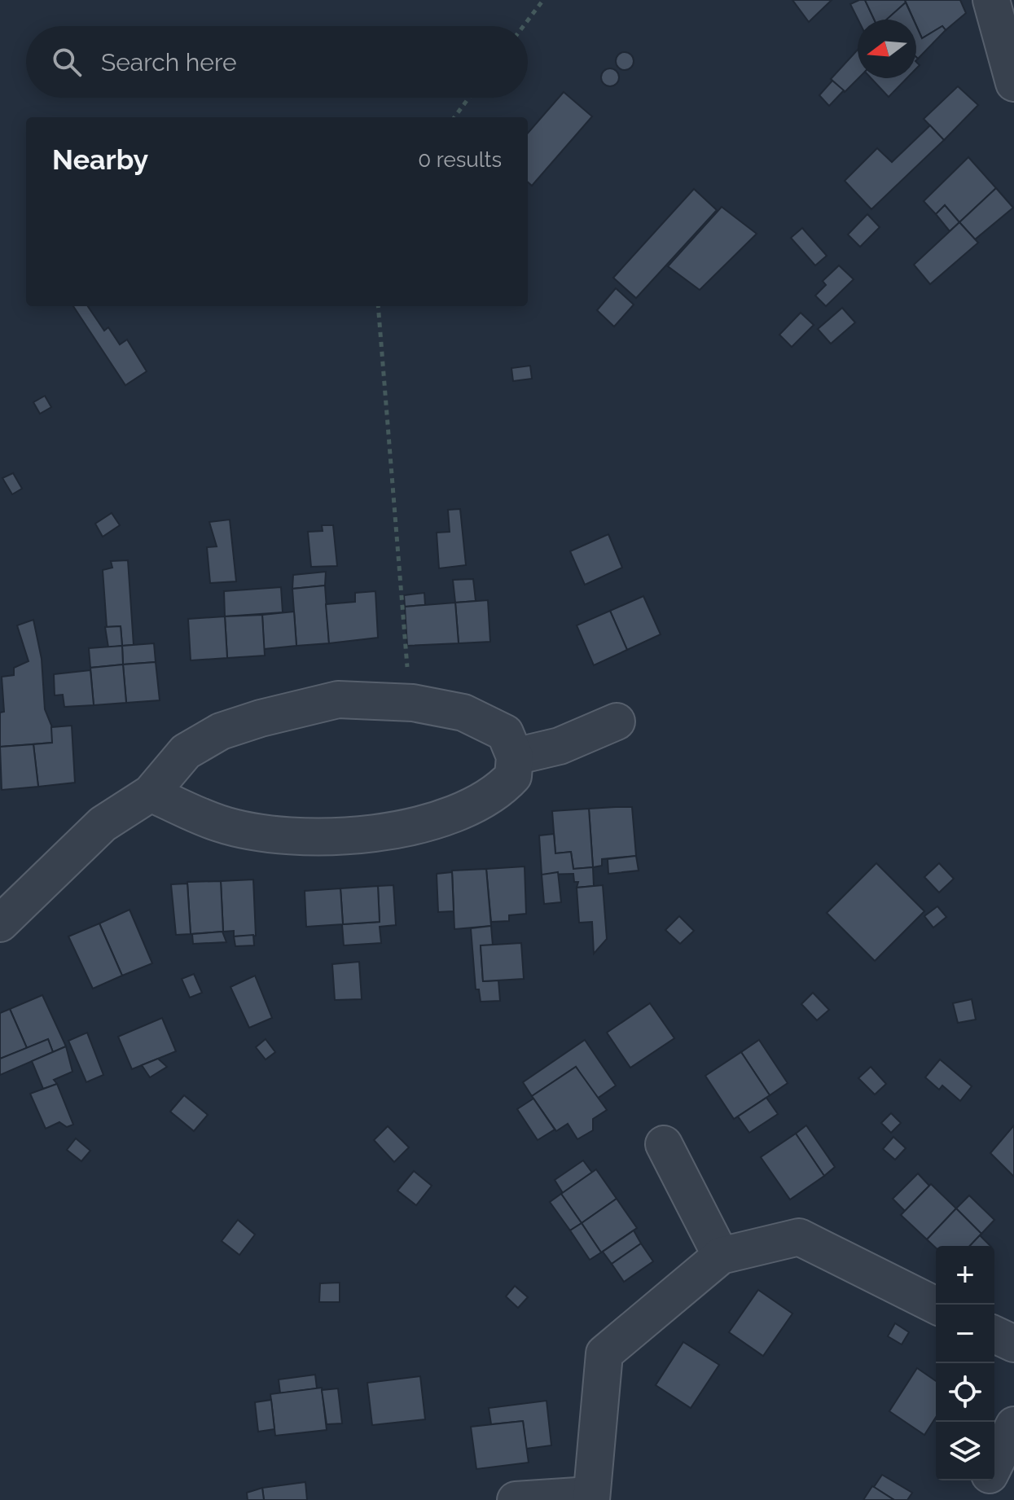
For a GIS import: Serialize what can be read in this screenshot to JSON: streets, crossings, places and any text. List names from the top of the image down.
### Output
{
  "north": "left",
  "page": {
    "search": "Search here",
    "heading": ["Nearby", "0 results"],
    "map_buttons": ["+", "−"]
  }
}
